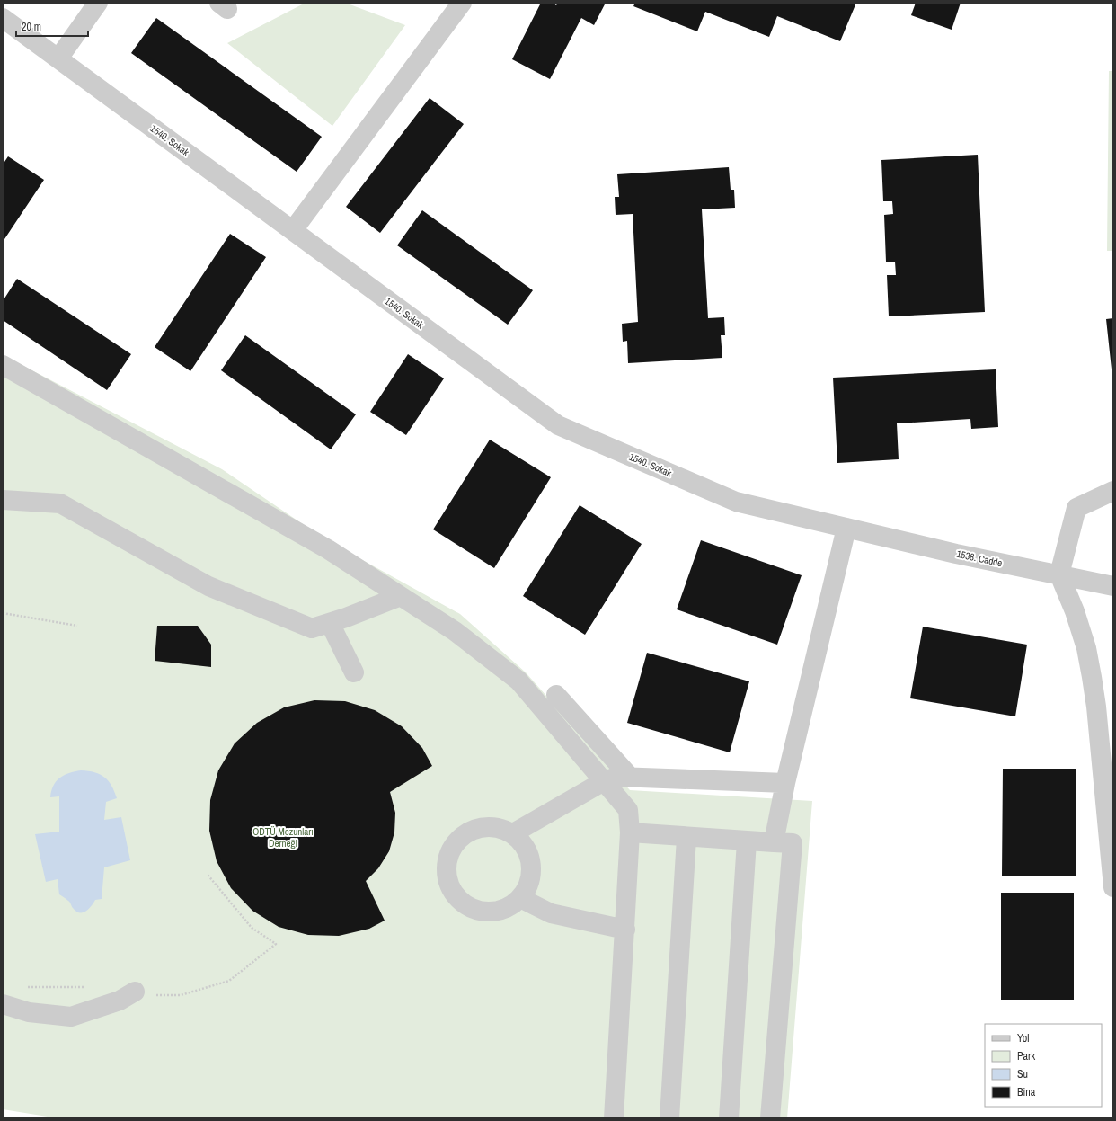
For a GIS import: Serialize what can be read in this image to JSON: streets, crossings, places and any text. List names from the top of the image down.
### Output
{
  "streets": {
    "street": ["1540. Sokak", "1538. Cadde"]
  },
  "crossings": [
    ["1540. Sokak", "1538. Cadde"]
  ],
  "parks": ["ODTÜ Mezunları Derneği"],
  "legend": [
    "Yol",
    "Park",
    "Su",
    "Bina"
  ],
  "scale_bar": "20 m"
}
